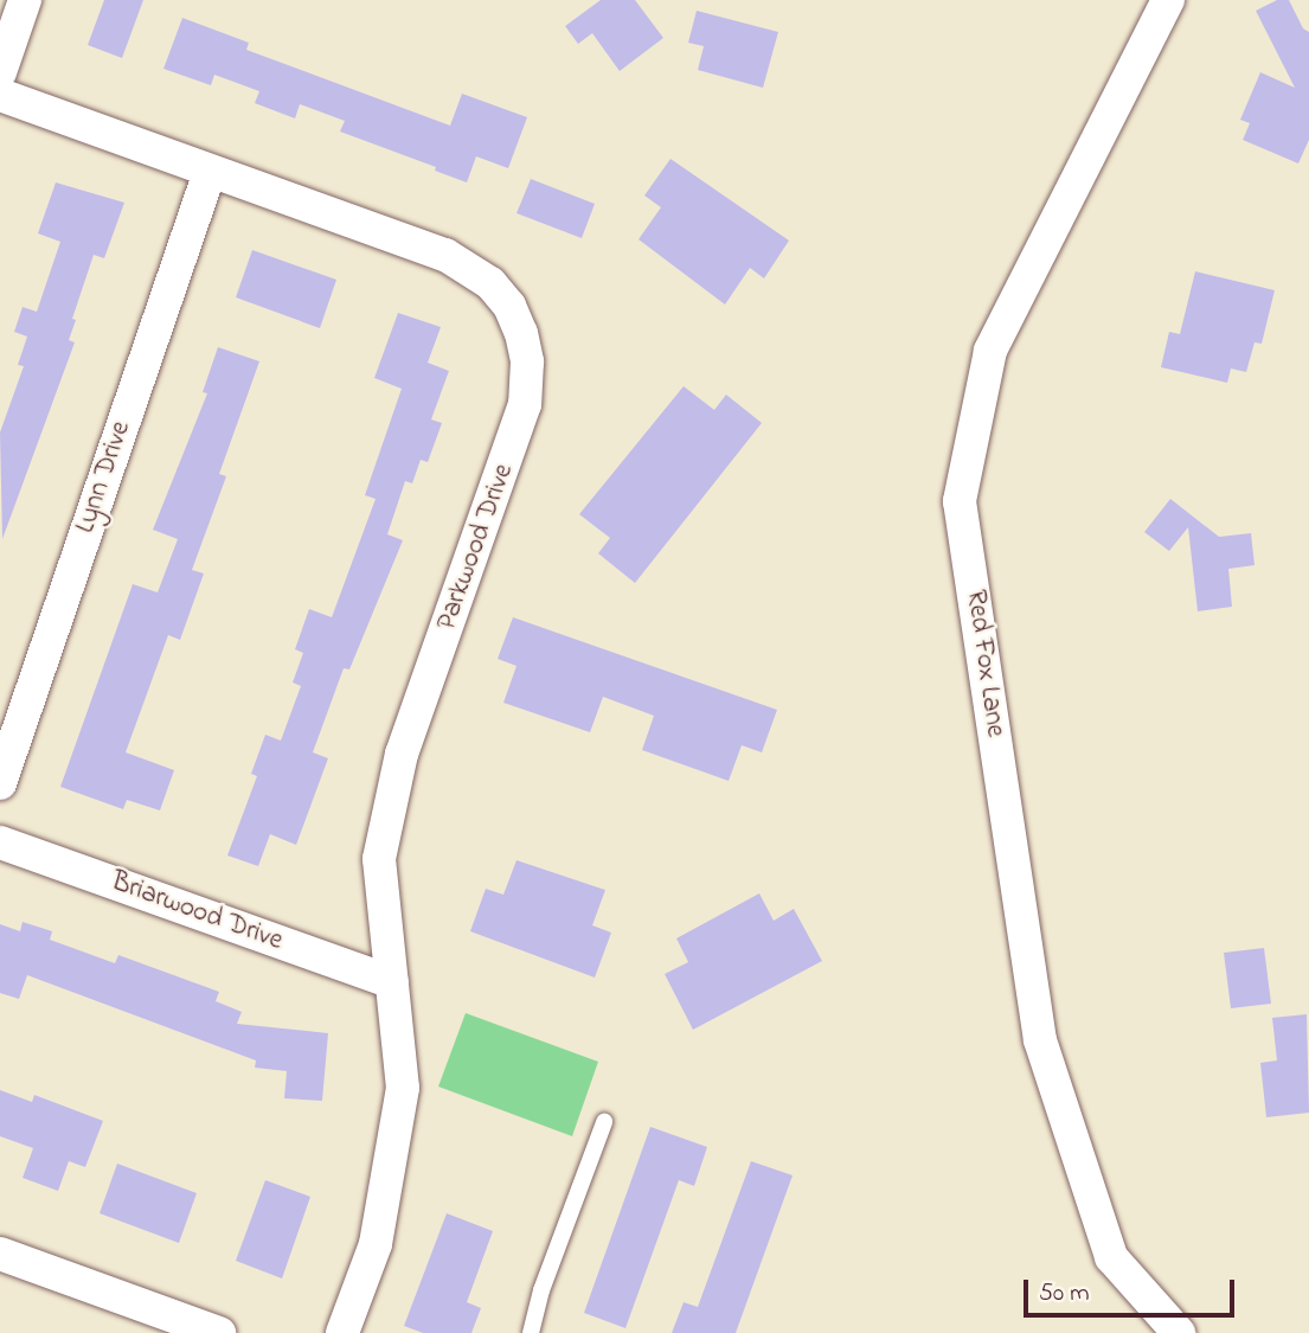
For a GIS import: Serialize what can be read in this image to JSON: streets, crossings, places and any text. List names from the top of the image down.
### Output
{
  "streets": {
    "street": [
      "Lynn Drive",
      "Parkwood Drive",
      "Red Fox Lane",
      "Briarwood Drive"
    ]
  },
  "crossings": [
    ["Lynn Drive", "Parkwood Drive"],
    ["Parkwood Drive", "Briarwood Drive"]
  ],
  "scale_bar": "50 m"
}
